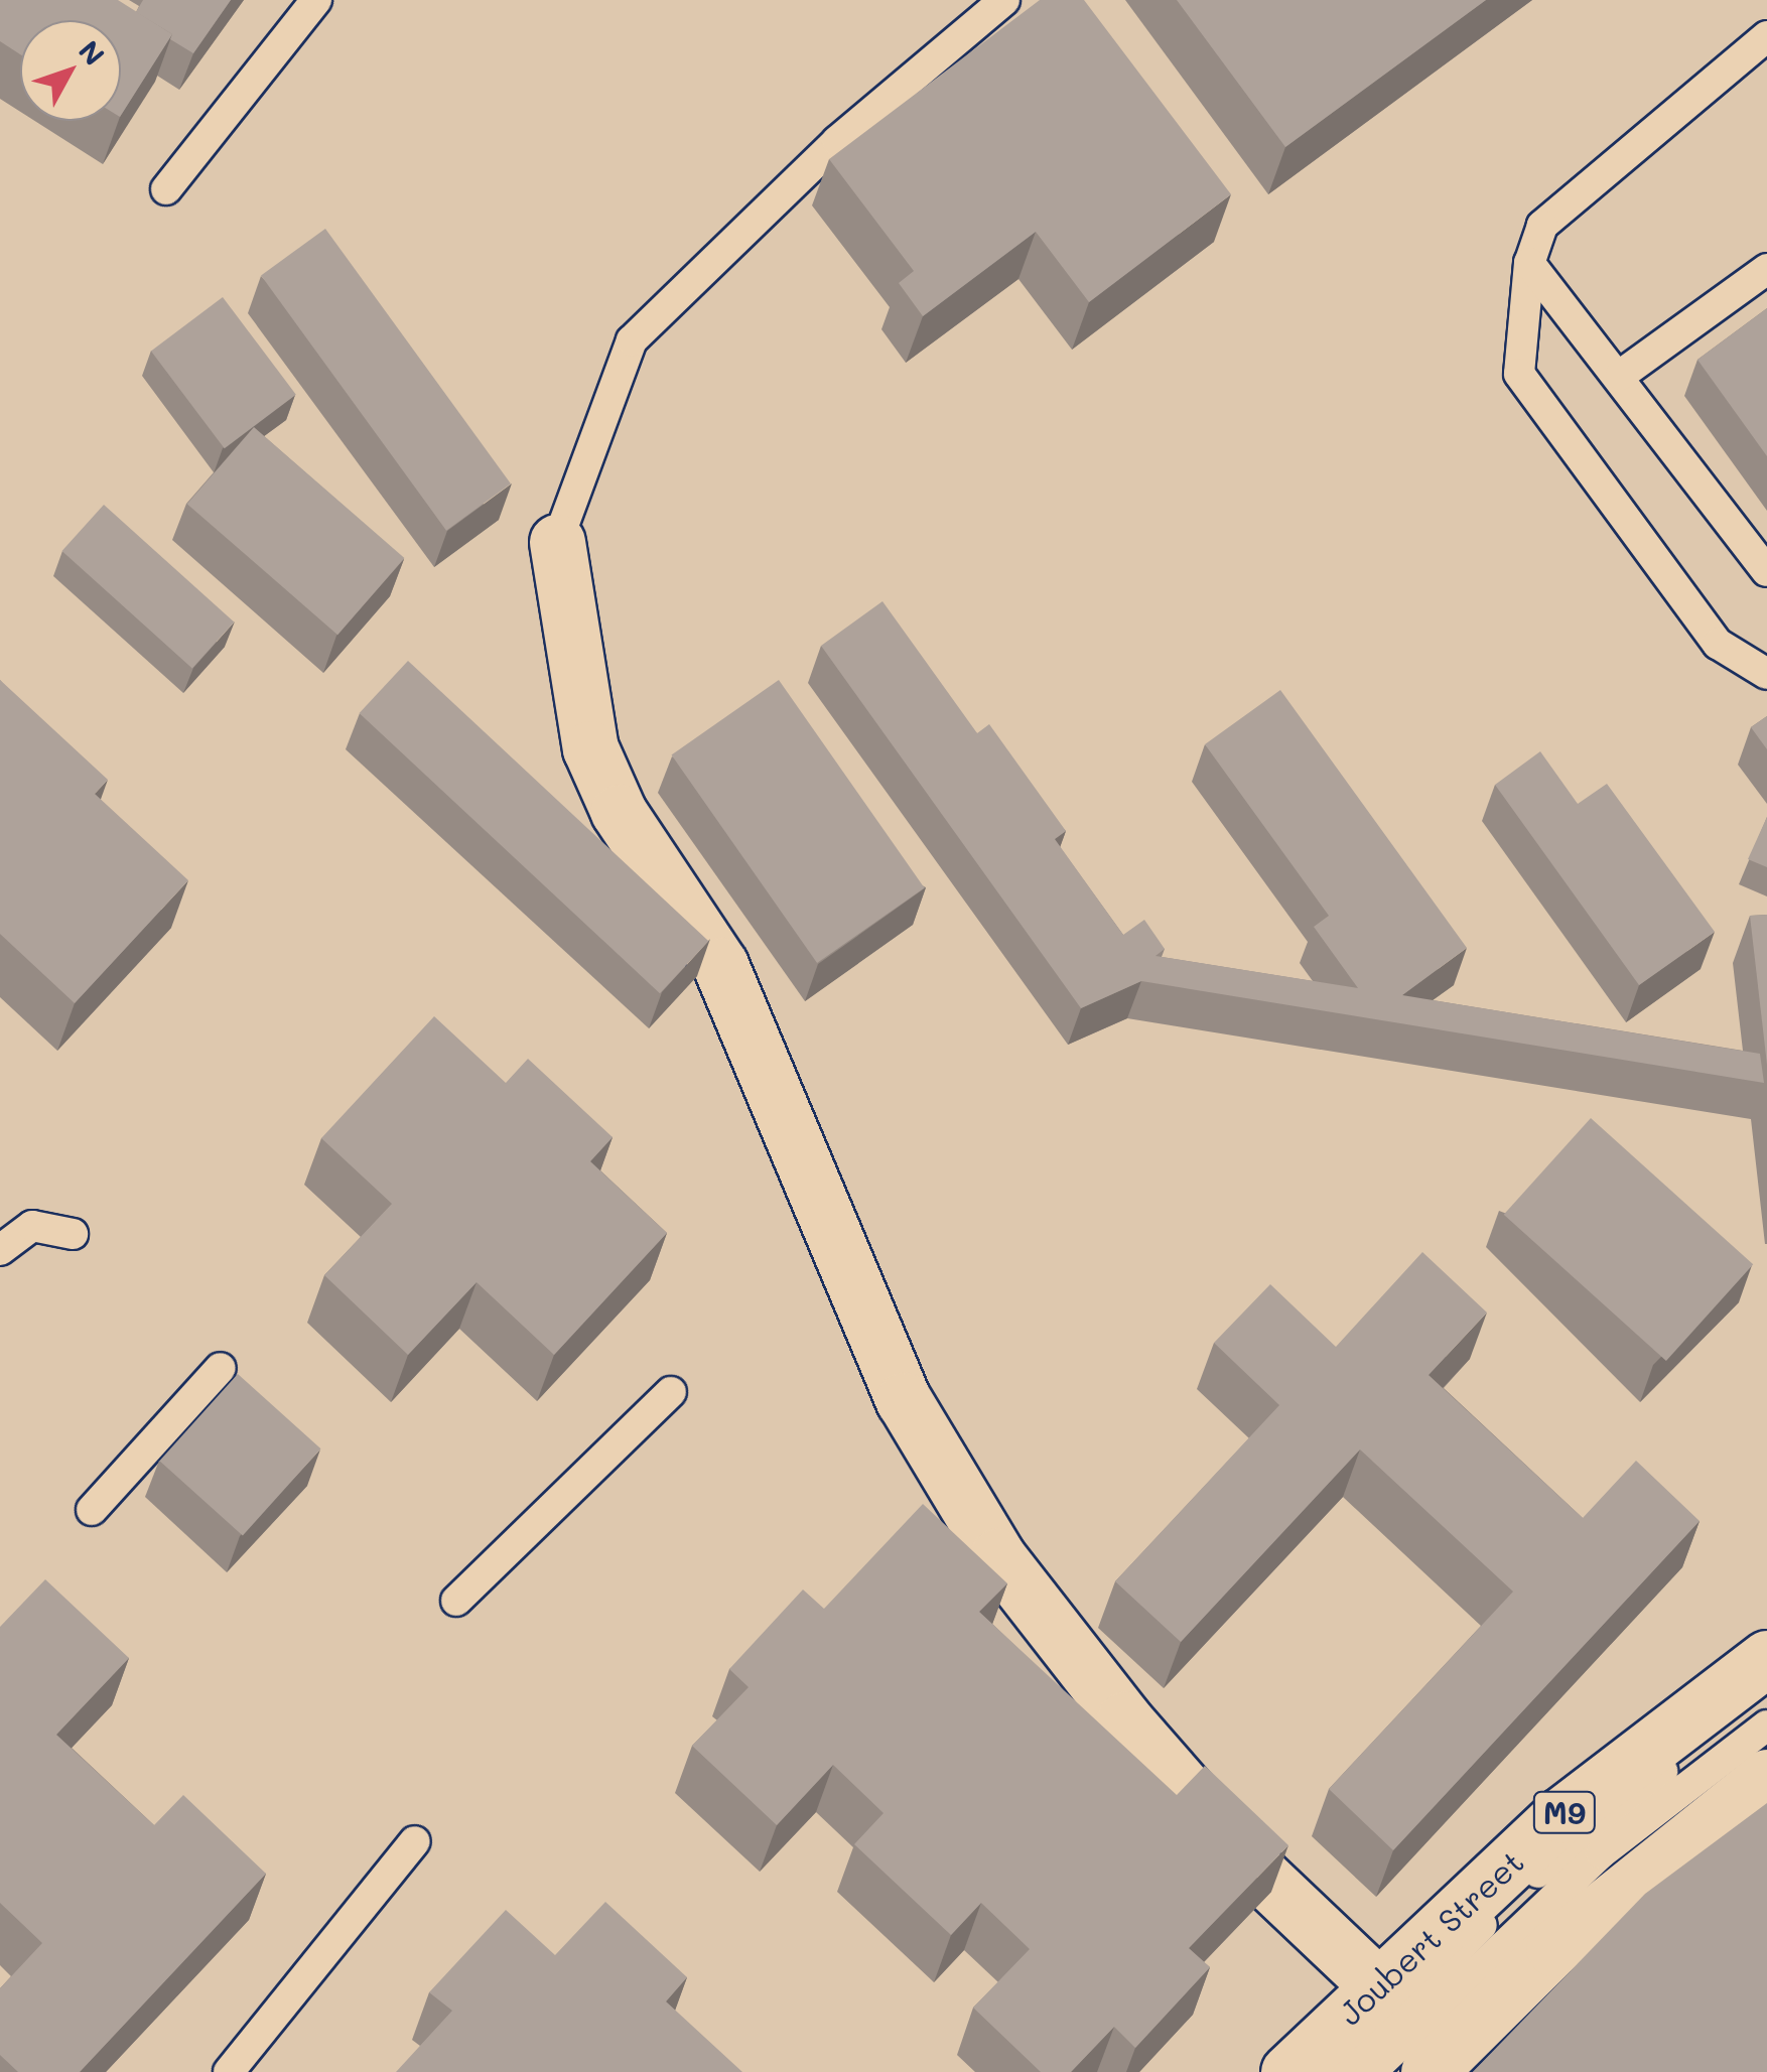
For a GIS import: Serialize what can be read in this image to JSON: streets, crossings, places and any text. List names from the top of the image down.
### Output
{
  "streets": {
    "street": ["M9", "Joubert Street"]
  },
  "north": "top right"
}
